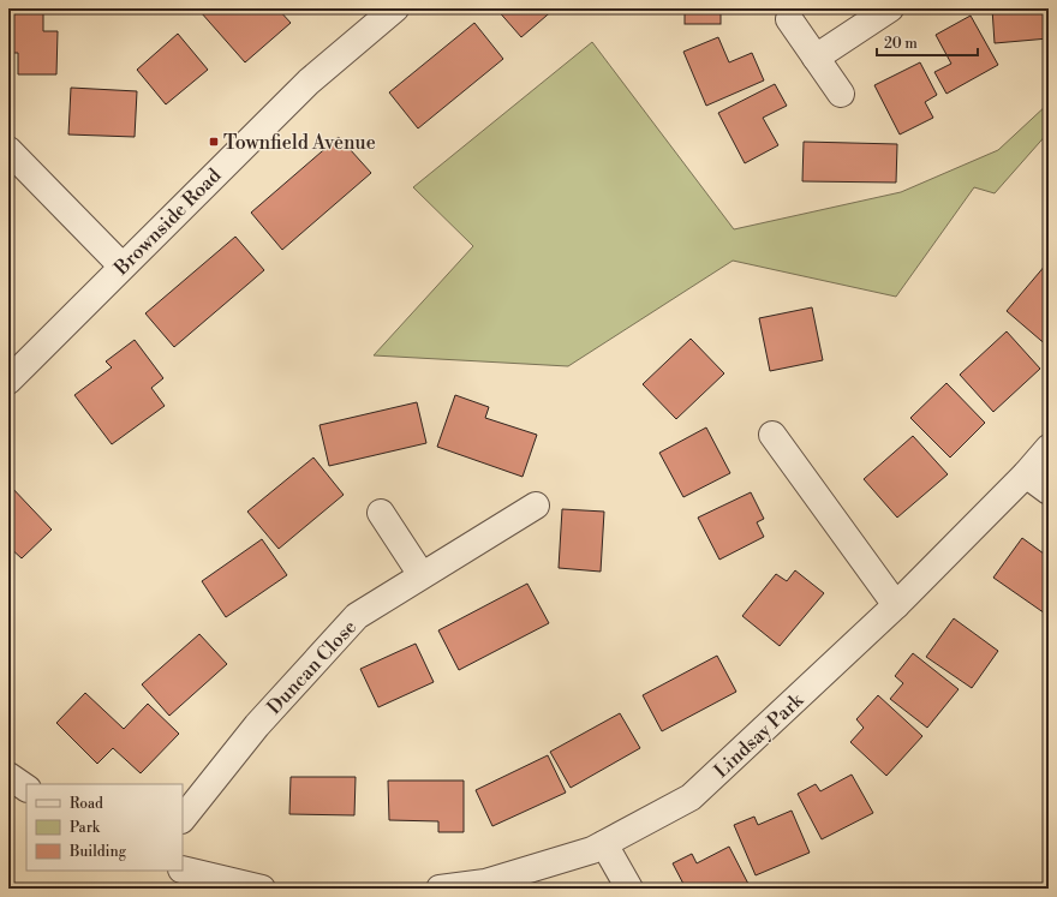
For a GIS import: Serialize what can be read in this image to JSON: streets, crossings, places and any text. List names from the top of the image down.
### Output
{
  "streets": {
    "street": ["Brownside Road", "Duncan Close", "Lindsay Park"]
  },
  "places": {
    "transit": ["Townfield Avenue"]
  },
  "legend": ["Road", "Park", "Building"],
  "scale_bar": "20 m"
}
